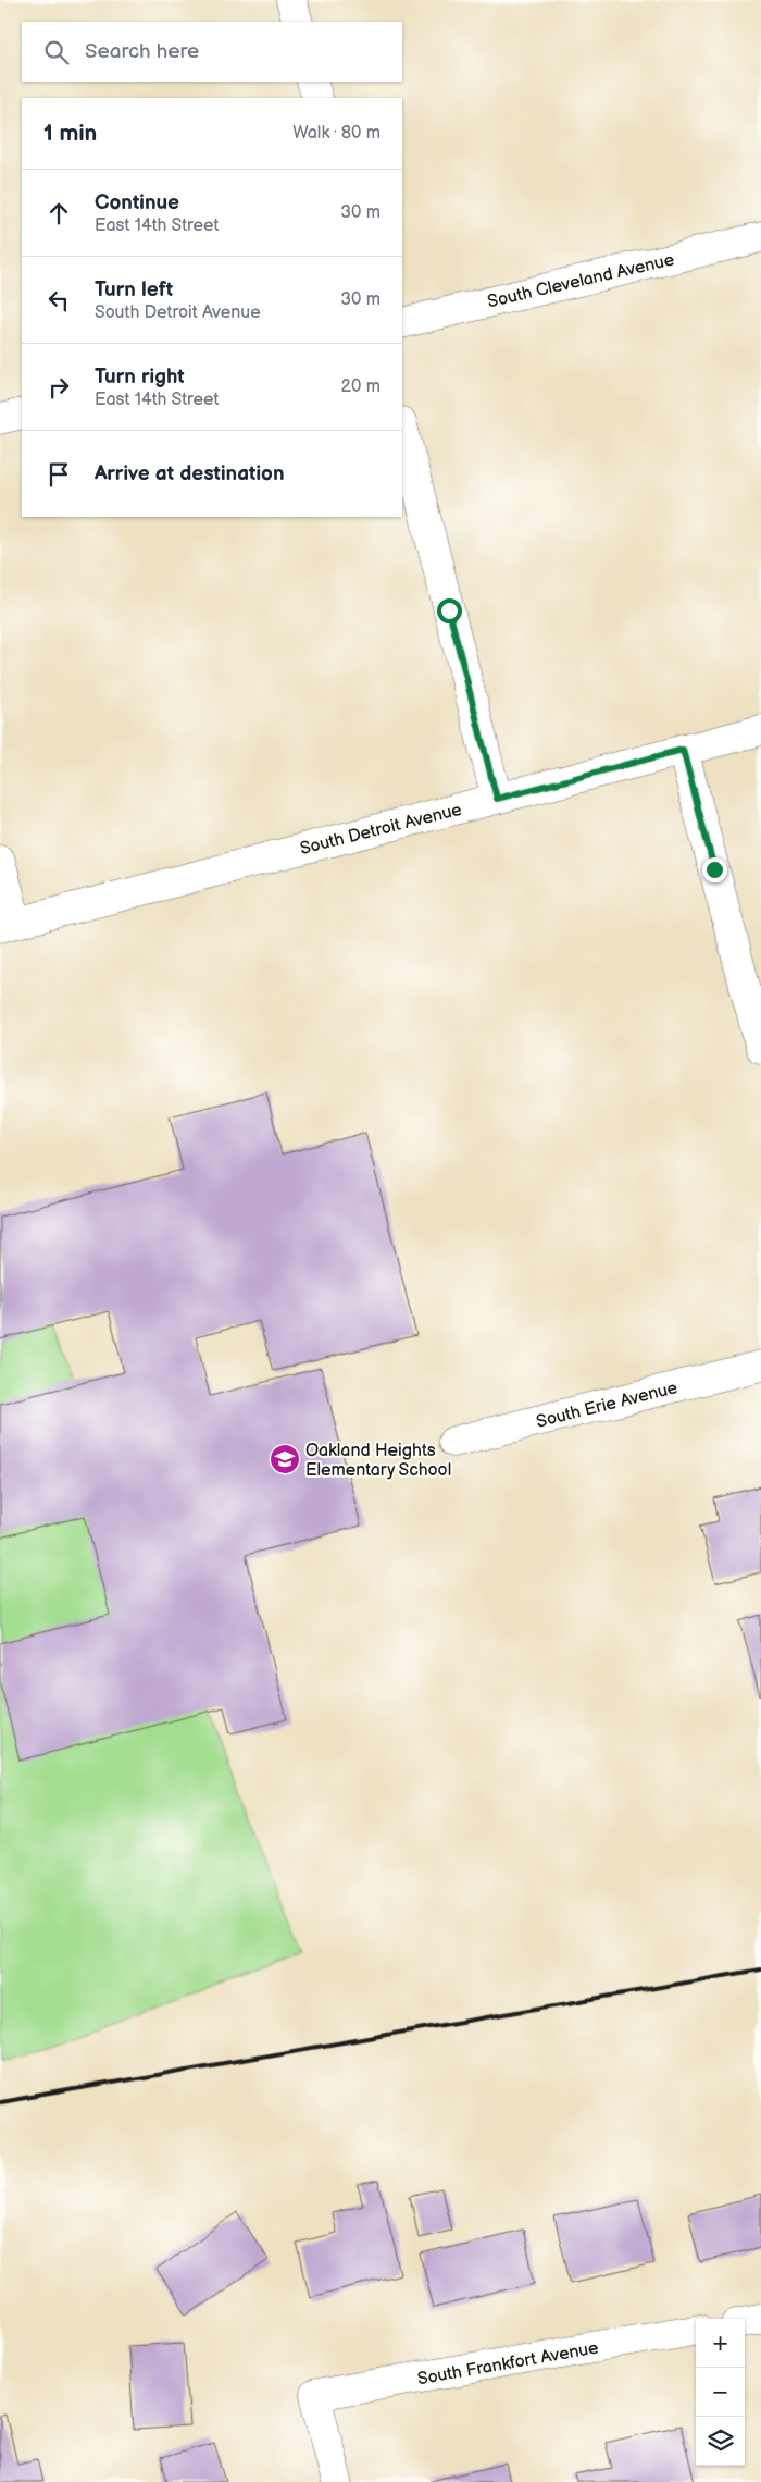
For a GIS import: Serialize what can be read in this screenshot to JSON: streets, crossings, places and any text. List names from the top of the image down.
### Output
{
  "streets": {
    "street": [
      "South Cleveland Avenue",
      "South Detroit Avenue",
      "South Erie Avenue",
      "South Frankfort Avenue"
    ]
  },
  "places": {
    "school or university": ["Oakland Heights Elementary School"]
  },
  "page": {
    "search": "Search here",
    "heading": ["1 min", "Walk · 80 m"],
    "list": [
      ["Continue", "East 14th Street", "30 m"],
      ["Turn left", "South Detroit Avenue", "30 m"],
      ["Turn right", "East 14th Street", "20 m"],
      "Arrive at destination"
    ],
    "map_buttons": ["+", "−"]
  }
}
